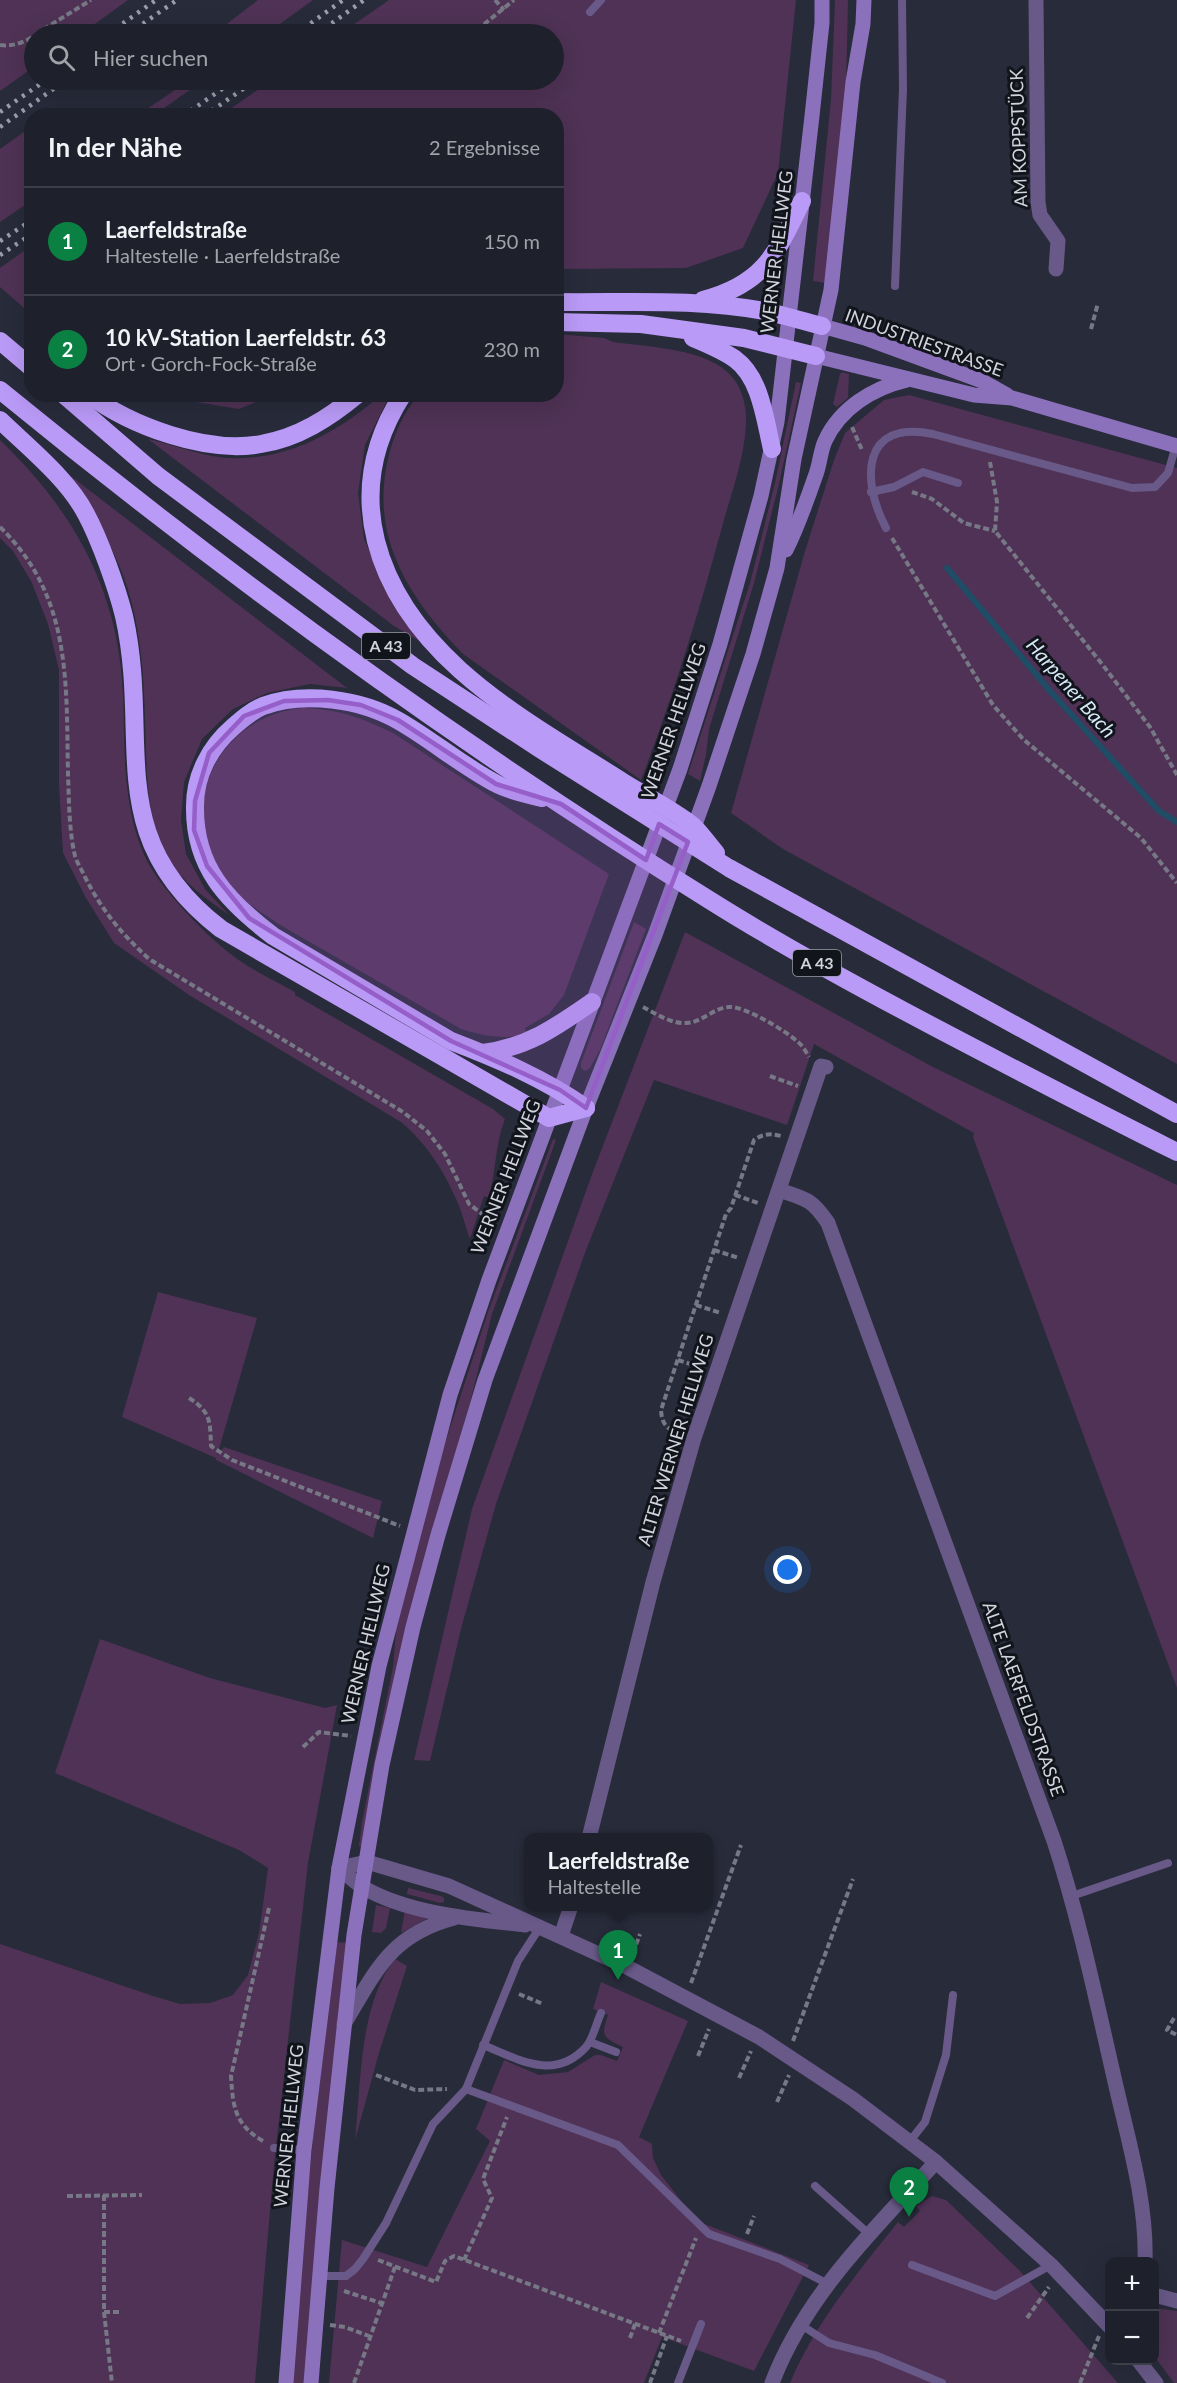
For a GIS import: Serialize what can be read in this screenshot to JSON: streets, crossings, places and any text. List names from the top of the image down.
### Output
{
  "streets": {
    "highway": ["A 43"],
    "main road": ["WERNER HELLWEG", "INDUSTRIESTRASSE"],
    "street": ["AM KOPPSTÜCK", "ALTER WERNER HELLWEG", "ALTE LAERFELDSTRASSE"]
  },
  "crossings": [
    ["ALTER WERNER HELLWEG", "ALTE LAERFELDSTRASSE"]
  ],
  "water": ["Harpener Bach"],
  "page": {
    "search": "Hier suchen",
    "heading": ["In der Nähe", "2 Ergebnisse"],
    "list": [
      {
        "mark": "1",
        "name": "Laerfeldstraße",
        "note": "Haltestelle · Laerfeldstraße",
        "value": "150 m"
      },
      {
        "mark": "2",
        "name": "10 kV-Station Laerfeldstr. 63",
        "note": "Ort · Gorch-Fock-Straße",
        "value": "230 m"
      }
    ],
    "popup": ["Laerfeldstraße", "Haltestelle"],
    "pins": ["1", "2"],
    "map_buttons": ["+", "−"]
  }
}
